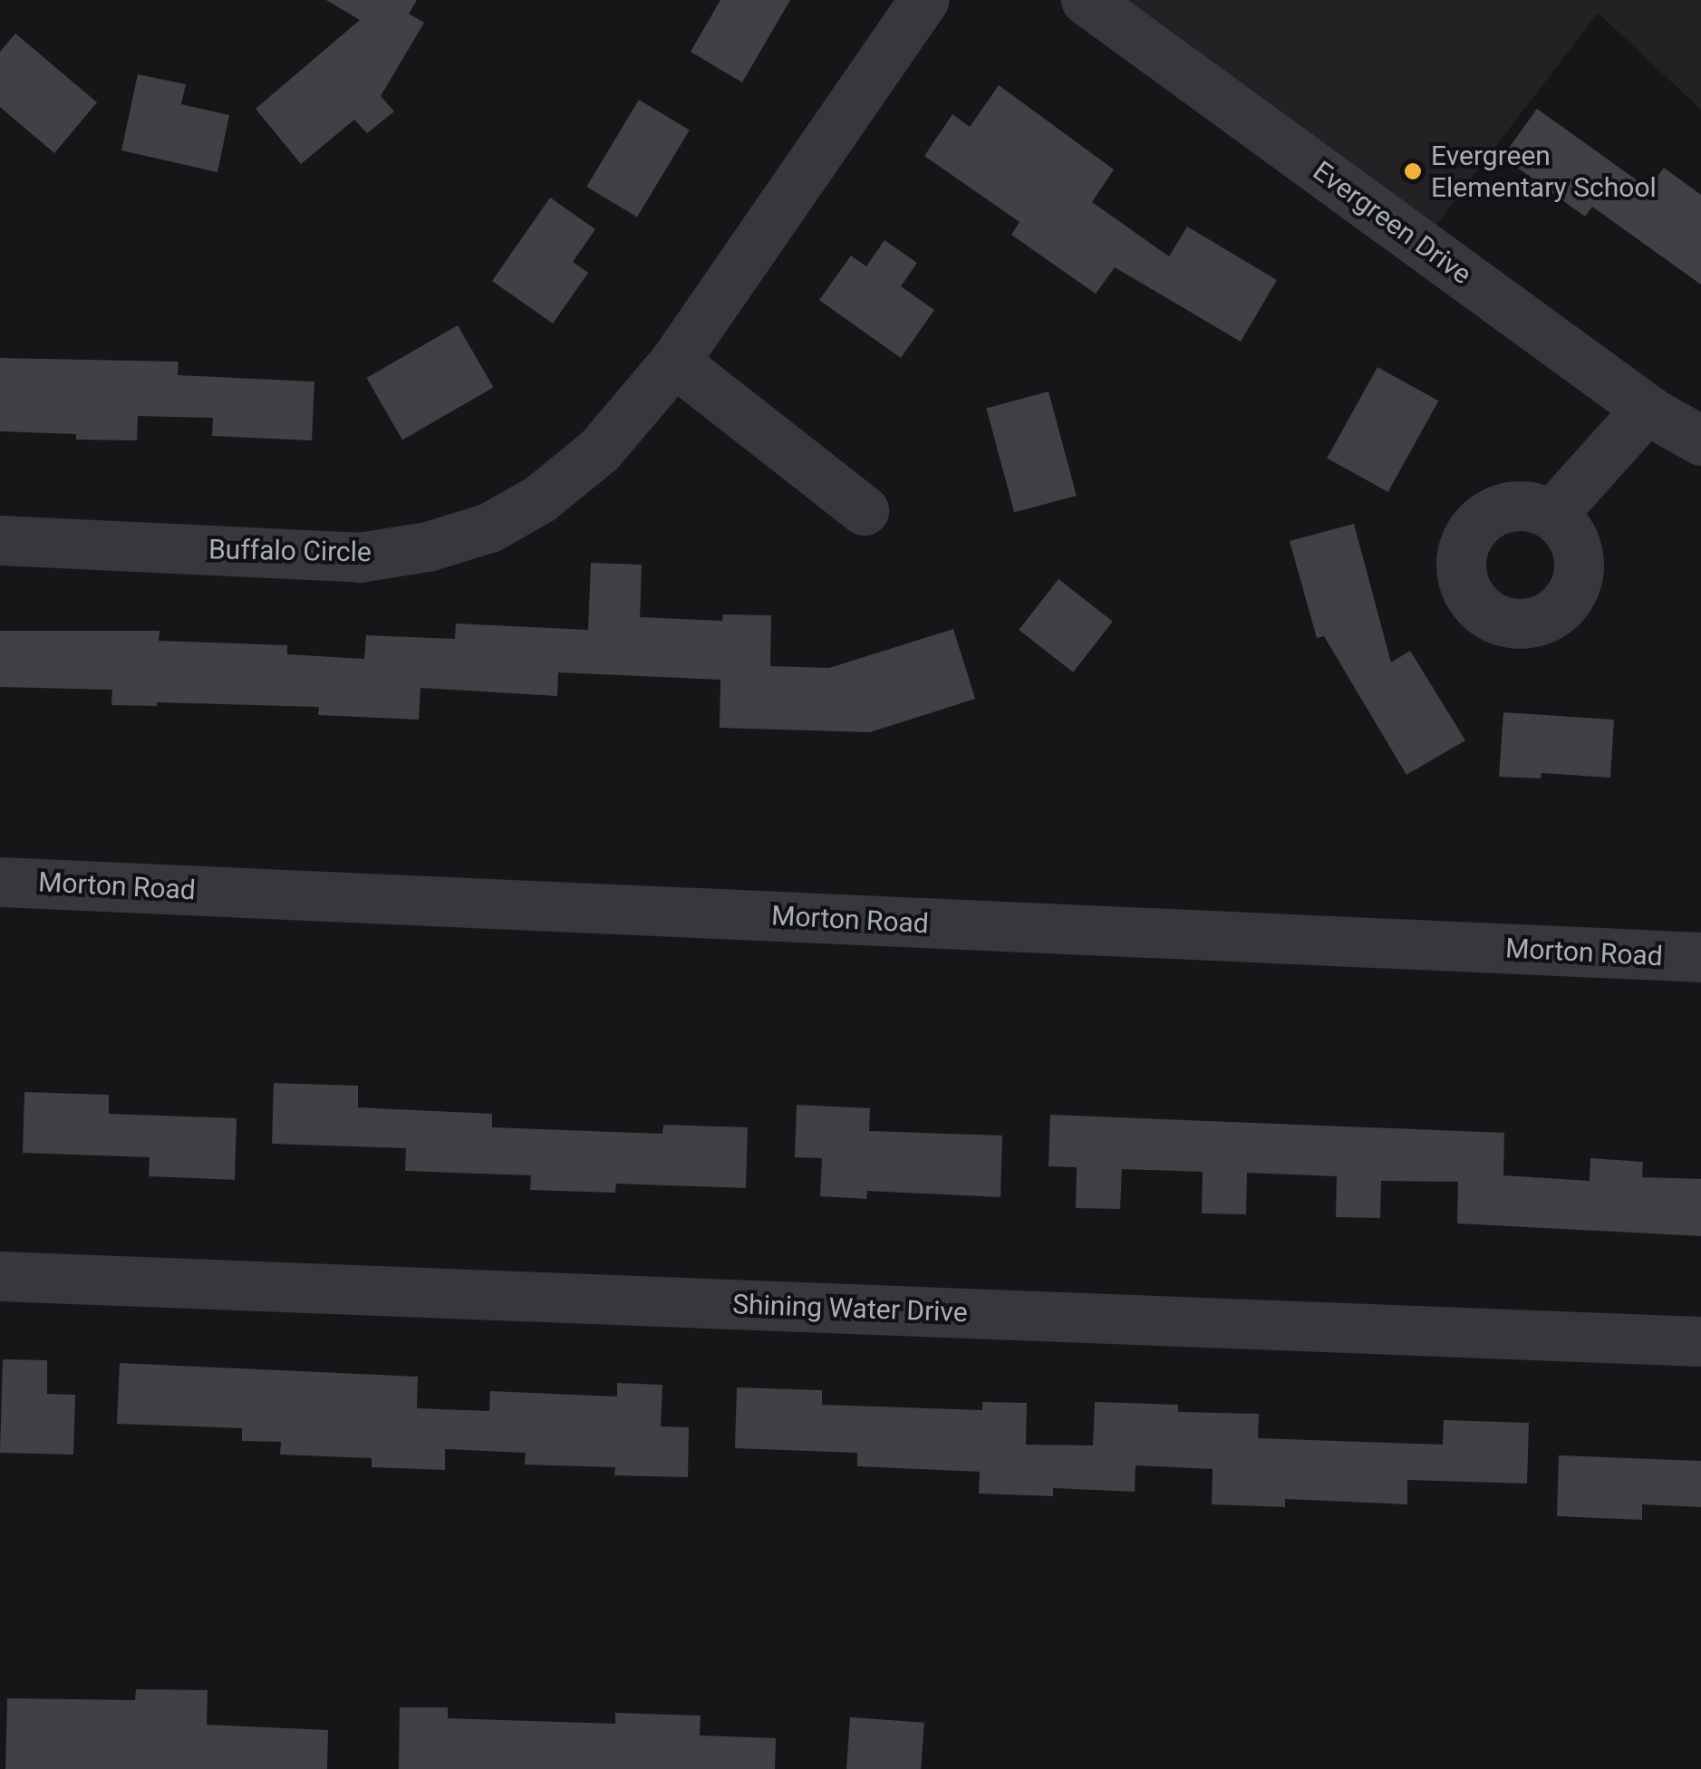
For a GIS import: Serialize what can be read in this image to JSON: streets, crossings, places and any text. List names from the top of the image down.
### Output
{
  "streets": {
    "street": [
      "Evergreen Drive",
      "Buffalo Circle",
      "Morton Road",
      "Shining Water Drive"
    ]
  },
  "places": ["Evergreen Elementary School"]
}
